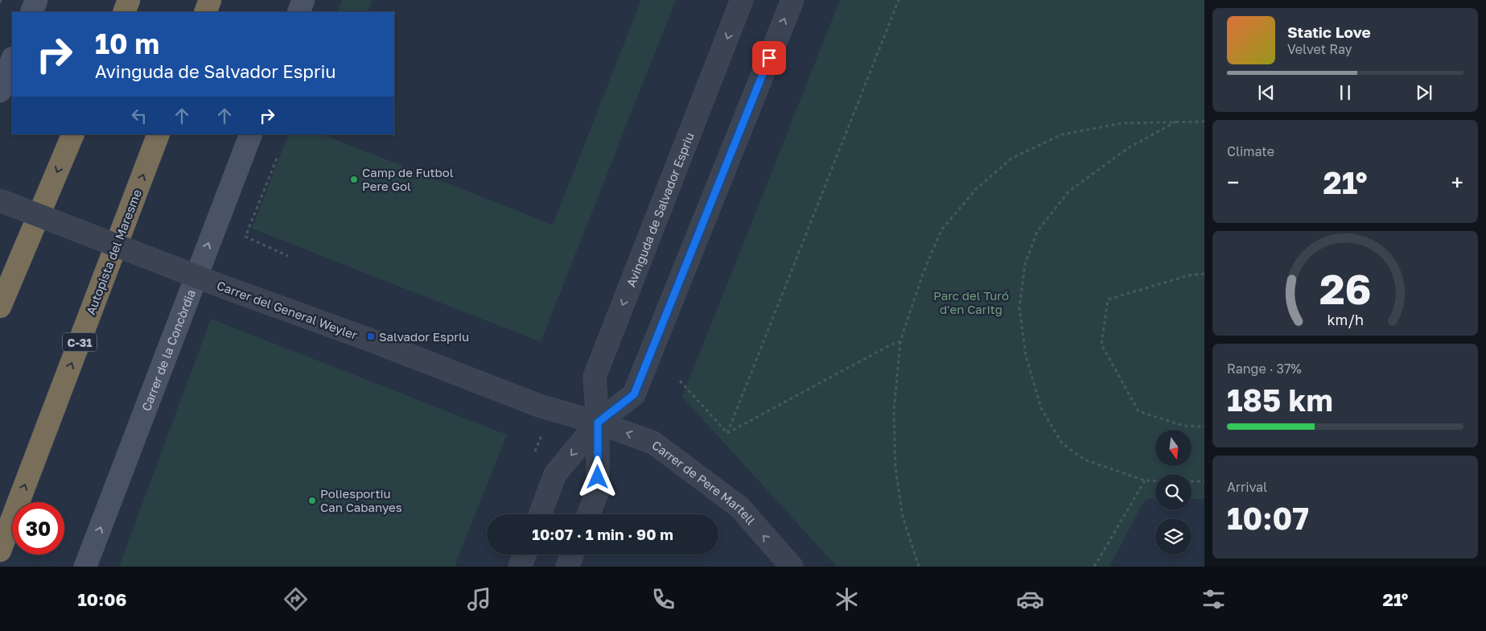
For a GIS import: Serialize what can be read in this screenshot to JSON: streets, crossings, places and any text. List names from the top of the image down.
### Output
{
  "streets": {
    "highway": ["Autopista del Maresme", "C-31"],
    "street": [
      "Avinguda de Salvador Espriu",
      "Carrer del General Weyler",
      "Carrer de la Concòrdia",
      "Carrer de Pere Martell"
    ]
  },
  "crossings": [
    ["Avinguda de Salvador Espriu", "Carrer del General Weyler"],
    ["Avinguda de Salvador Espriu", "Carrer de Pere Martell"],
    ["Carrer del General Weyler", "Carrer de Pere Martell"]
  ],
  "one_way": ["Carrer de la Concòrdia", "Carrer de Pere Martell"],
  "parks": ["Parc del Turó d'en Caritg"],
  "places": {
    "other": ["Camp de Futbol Pere Gol", "Poliesportiu Can Cabanyes"],
    "transit": ["Salvador Espriu"]
  },
  "north": "bottom",
  "page": {
    "turn": ["10 m", "Avinguda de Salvador Espriu"],
    "song": ["Static Love", "Velvet Ray"],
    "tile": [
      "Climate",
      ["Range · 37%", "185 km"],
      ["Arrival", "10:07"]
    ],
    "heat": ["−", "21°", "+"],
    "limit": "30",
    "trip": "10:07 · 1 min · 90 m",
    "tabs": ["10:06", "21°"],
    "gauge": ["26", "km/h"]
  }
}
